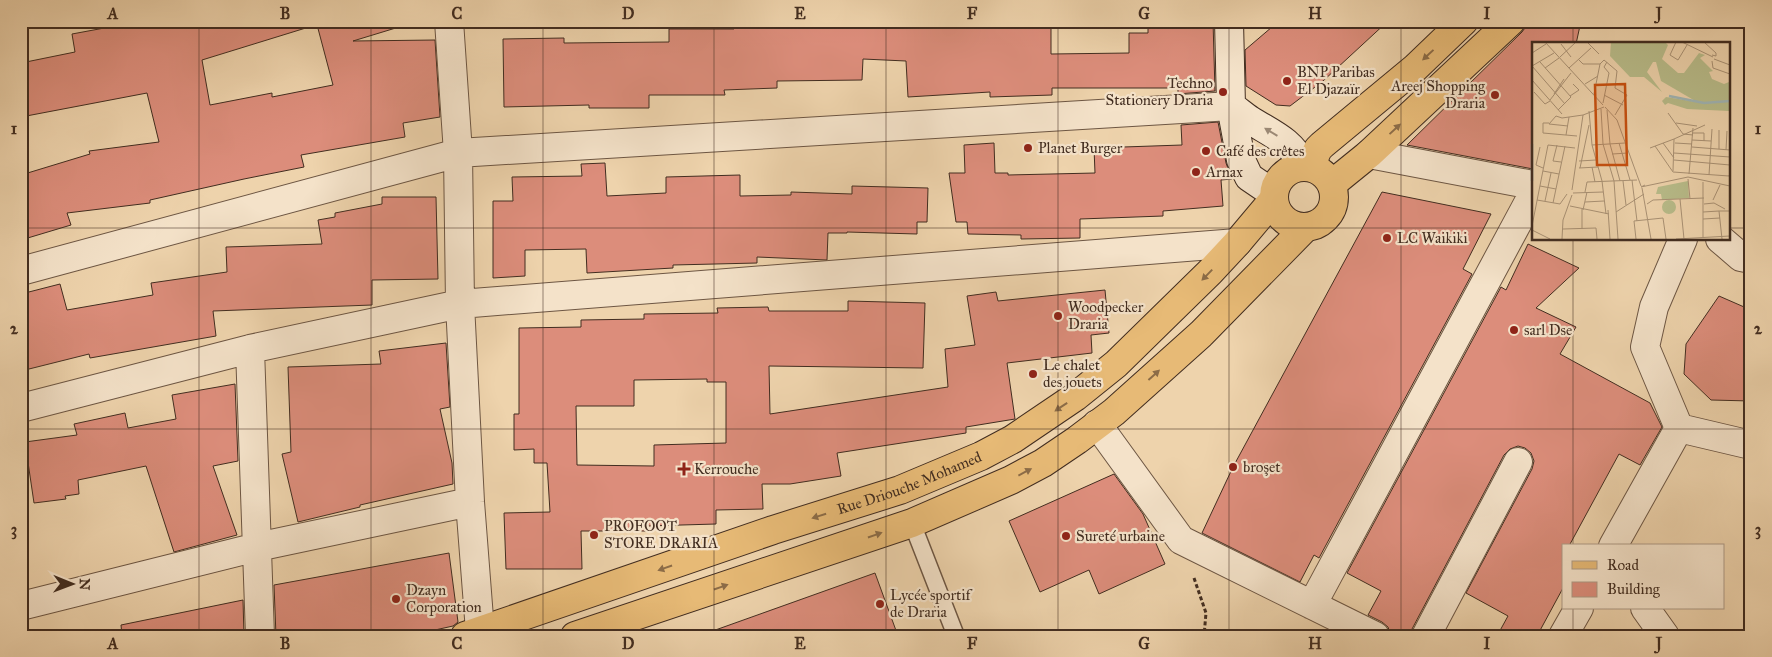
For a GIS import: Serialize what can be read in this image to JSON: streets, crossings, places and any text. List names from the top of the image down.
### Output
{
  "streets": {
    "main road": ["Rue Driouche Mohamed"]
  },
  "places": {
    "other": [
      "BNP Paribas El Djazaïr",
      "Techno Stationery Draria",
      "Areej Shopping Draria",
      "Planet Burger",
      "Café des crêtes",
      "Arnax",
      "LC Waikiki",
      "Woodpecker Draria",
      "sarl Dse",
      "Le chalet des jouets",
      "broşet",
      "PROFOOT STORE DRARIA",
      "Sureté urbaine",
      "Dzayn Corporation",
      "Lycée sportif de Draria"
    ],
    "health": ["Kerrouche"]
  },
  "legend": ["Road", "Building"],
  "north": "right",
  "grid": {
    "columns": [
      "A",
      "B",
      "C",
      "D",
      "E",
      "F",
      "G",
      "H",
      "I",
      "J"
    ],
    "rows": ["1", "2", "3"]
  }
}
